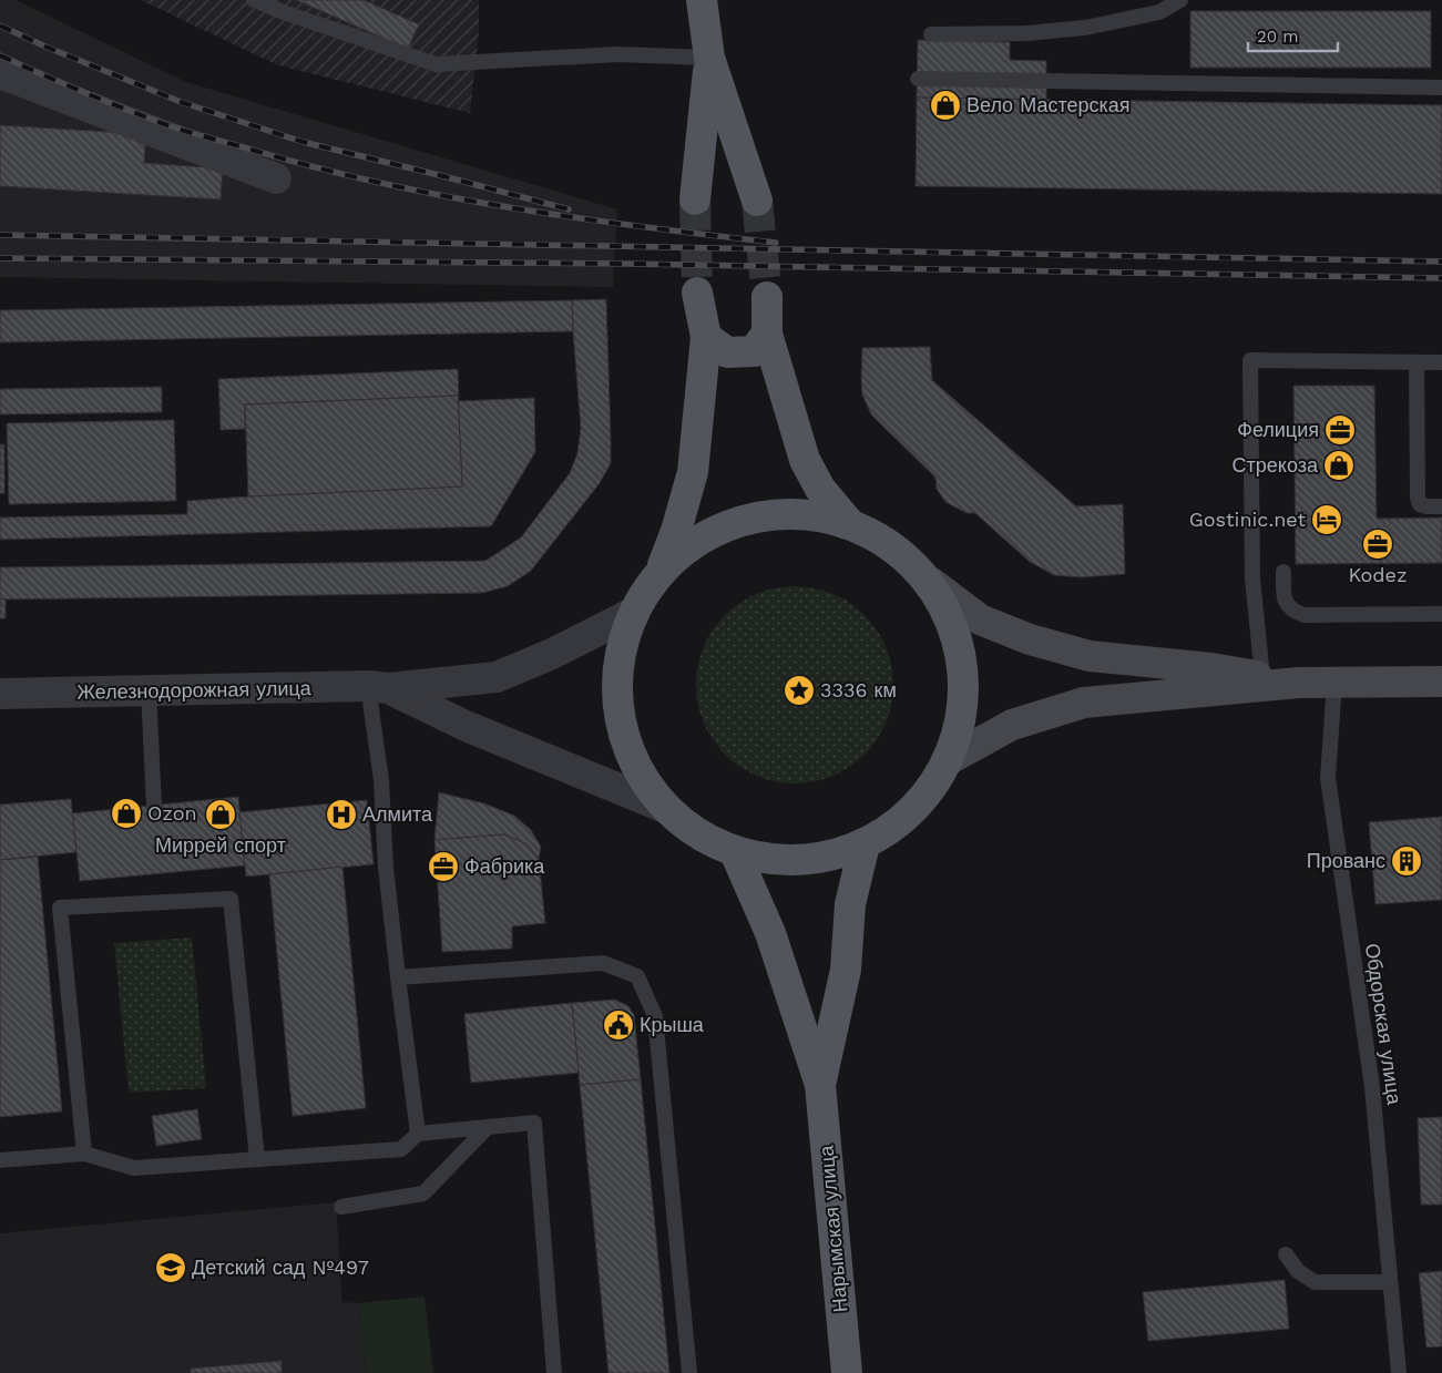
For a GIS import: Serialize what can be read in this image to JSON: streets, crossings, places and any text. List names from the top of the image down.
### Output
{
  "streets": {
    "main road": ["Нарымская улица"],
    "street": ["Железнодорожная улица"],
    "lane": ["Обдорская улица"]
  },
  "places": {
    "shop": [
      "Вело Мастерская",
      "Стрекоза",
      "Ozon",
      "Миррей спорт"
    ],
    "office": ["Фелиция", "Kodez", "Фабрика"],
    "hotel": ["Gostinic.net"],
    "place": ["3336 км"],
    "hospital": ["Алмита"],
    "building": ["Прованс"],
    "public building": ["Крыша"],
    "school or university": ["Детский сад №497"]
  },
  "scale_bar": "20 m"
}
